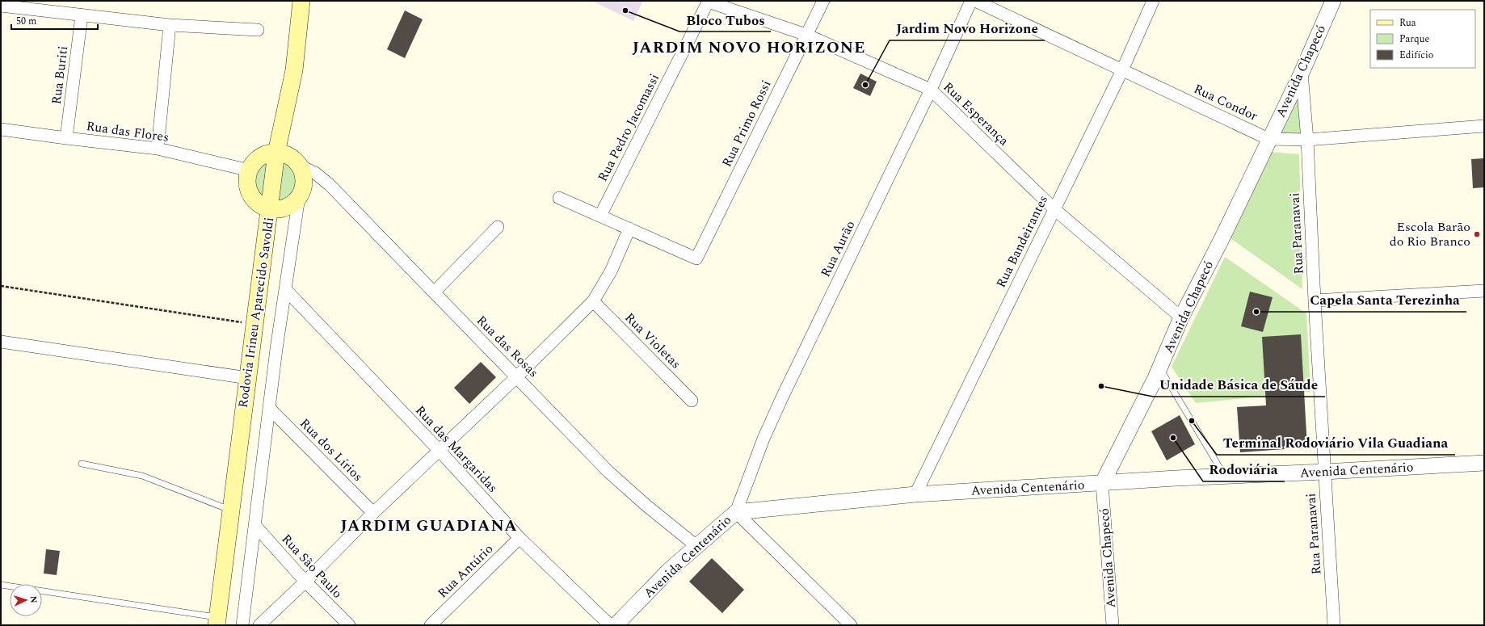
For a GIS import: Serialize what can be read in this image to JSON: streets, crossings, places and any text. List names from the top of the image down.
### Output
{
  "streets": {
    "main road": ["Rodovia Irineu Aparecido Savoldi"],
    "street": [
      "Avenida Chapecó",
      "Rua Buriti",
      "Rua Condor",
      "Rua Esperança",
      "Rua Primo Rossi",
      "Rua Pedro Jacomassi",
      "Rua das Flores",
      "Rua Paranavai",
      "Rua Bandeirantes",
      "Rua Aurão",
      "Rua Violetas",
      "Rua das Rosas",
      "Rua das Margaridas",
      "Rua dos Lírios",
      "Avenida Centenário",
      "Rua São Paulo",
      "Rua Antúrio"
    ]
  },
  "crossings": [
    ["Avenida Chapecó", "Rua Condor"],
    ["Avenida Chapecó", "Rua Esperança"],
    ["Avenida Chapecó", "Rua Paranavai"],
    ["Avenida Chapecó", "Avenida Centenário"],
    ["Rua Buriti", "Rua das Flores"],
    ["Rua Condor", "Rua Paranavai"],
    ["Rua Condor", "Rua Bandeirantes"],
    ["Rua Esperança", "Rua Primo Rossi"],
    ["Rua Esperança", "Rua Pedro Jacomassi"],
    ["Rua Esperança", "Rua Bandeirantes"],
    ["Rua Esperança", "Rua Aurão"],
    ["Rua Paranavai", "Avenida Centenário"],
    ["Rua Bandeirantes", "Avenida Centenário"],
    ["Rua Aurão", "Avenida Centenário"],
    ["Rua das Rosas", "Avenida Centenário"],
    ["Rua das Margaridas", "Rua Antúrio"]
  ],
  "districts": ["JARDIM NOVO HORIZONE", "JARDIM GUADIANA"],
  "places": [
    "Bloco Tubos",
    "Jardim Novo Horizone",
    "Escola Barão do Rio Branco",
    "Capela Santa Terezinha",
    "Unidade Básica de Sáude",
    "Terminal Rodoviário Vila Guadiana",
    "Rodoviária"
  ],
  "legend": ["Rua", "Parque", "Edifício"],
  "scale_bar": "50 m",
  "north": "right"
}
